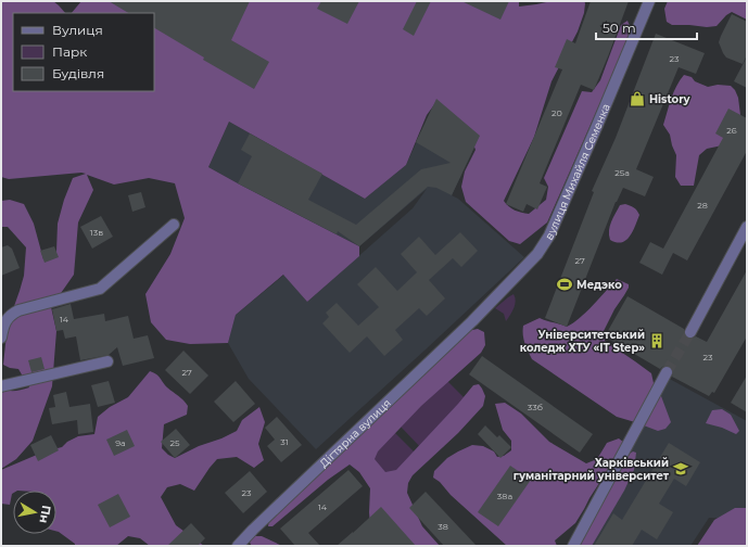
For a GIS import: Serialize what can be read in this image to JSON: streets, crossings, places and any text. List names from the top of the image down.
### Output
{
  "streets": {
    "street": ["вулиця Михайля Семенка", "Дігтярна вулиця"]
  },
  "crossings": [
    ["вулиця Михайля Семенка", "Дігтярна вулиця"]
  ],
  "places": {
    "shop": ["History"],
    "sports": ["Медэко"],
    "building": ["Університетський коледж ХТУ «IT Step»"],
    "school or university": ["Харківський гуманітарний університет"]
  },
  "house_numbers": [
    "23",
    "20",
    "26",
    "25а",
    "28",
    "13в",
    "27",
    "14",
    "23",
    "27",
    "33б",
    "31",
    "9а",
    "25",
    "23",
    "38а",
    "14",
    "38"
  ],
  "legend": ["Вулиця", "Парк", "Будівля"],
  "scale_bar": "50 m",
  "north": "right"
}
